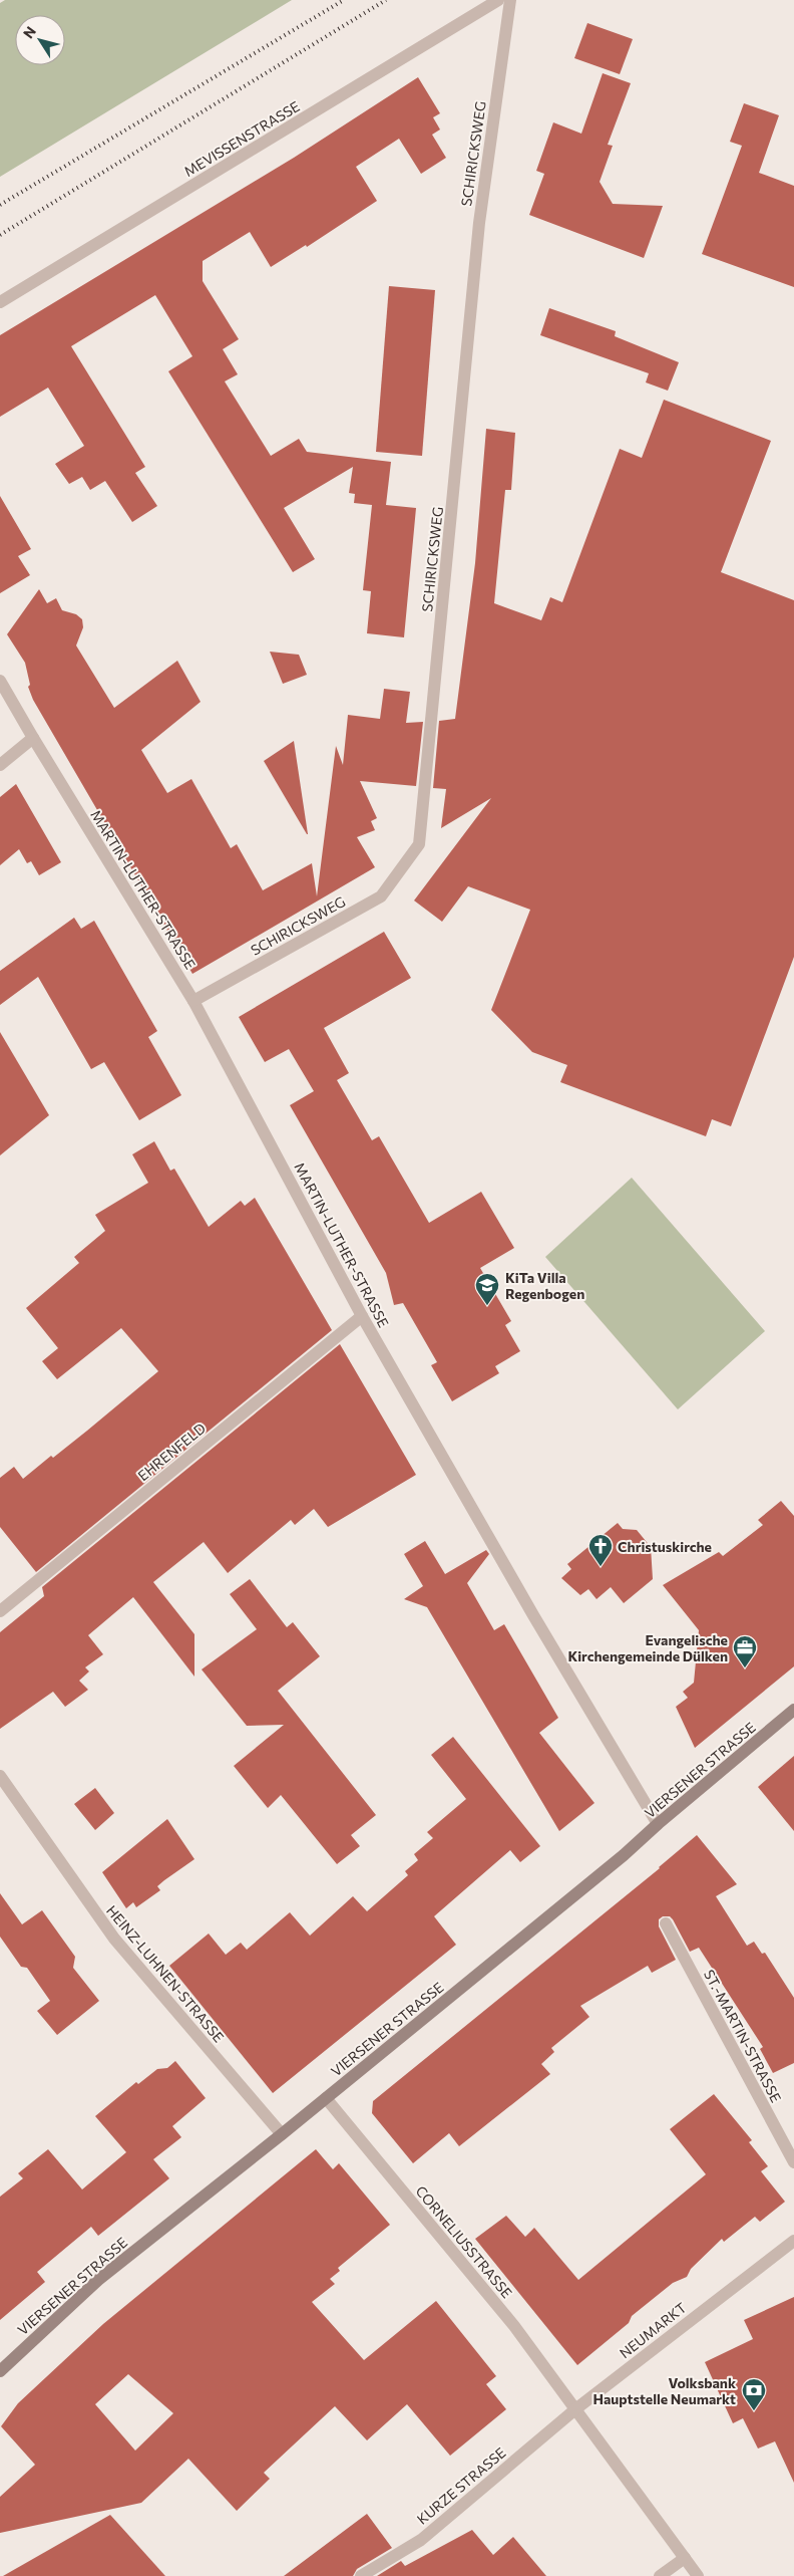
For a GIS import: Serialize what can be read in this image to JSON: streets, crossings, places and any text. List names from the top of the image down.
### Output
{
  "streets": {
    "main road": ["VIERSENER STRASSE"],
    "street": [
      "MEVISSENSTRASSE",
      "SCHIRICKSWEG",
      "MARTIN-LUTHER-STRASSE",
      "EHRENFELD",
      "HEINZ-LUHNEN-STRASSE",
      "ST.-MARTIN-STRASSE",
      "CORNELIUSSTRASSE",
      "NEUMARKT",
      "KURZE STRASSE"
    ]
  },
  "crossings": [
    ["SCHIRICKSWEG", "MARTIN-LUTHER-STRASSE"],
    ["MARTIN-LUTHER-STRASSE", "EHRENFELD"],
    ["MARTIN-LUTHER-STRASSE", "VIERSENER STRASSE"],
    ["VIERSENER STRASSE", "HEINZ-LUHNEN-STRASSE"],
    ["VIERSENER STRASSE", "CORNELIUSSTRASSE"],
    ["CORNELIUSSTRASSE", "NEUMARKT"],
    ["CORNELIUSSTRASSE", "KURZE STRASSE"],
    ["NEUMARKT", "KURZE STRASSE"]
  ],
  "places": {
    "school or university": ["KiTa Villa Regenbogen"],
    "church": ["Christuskirche"],
    "office": ["Evangelische Kirchengemeinde Dülken"],
    "bank": ["Volksbank Hauptstelle Neumarkt"]
  },
  "north": "top left"
}
